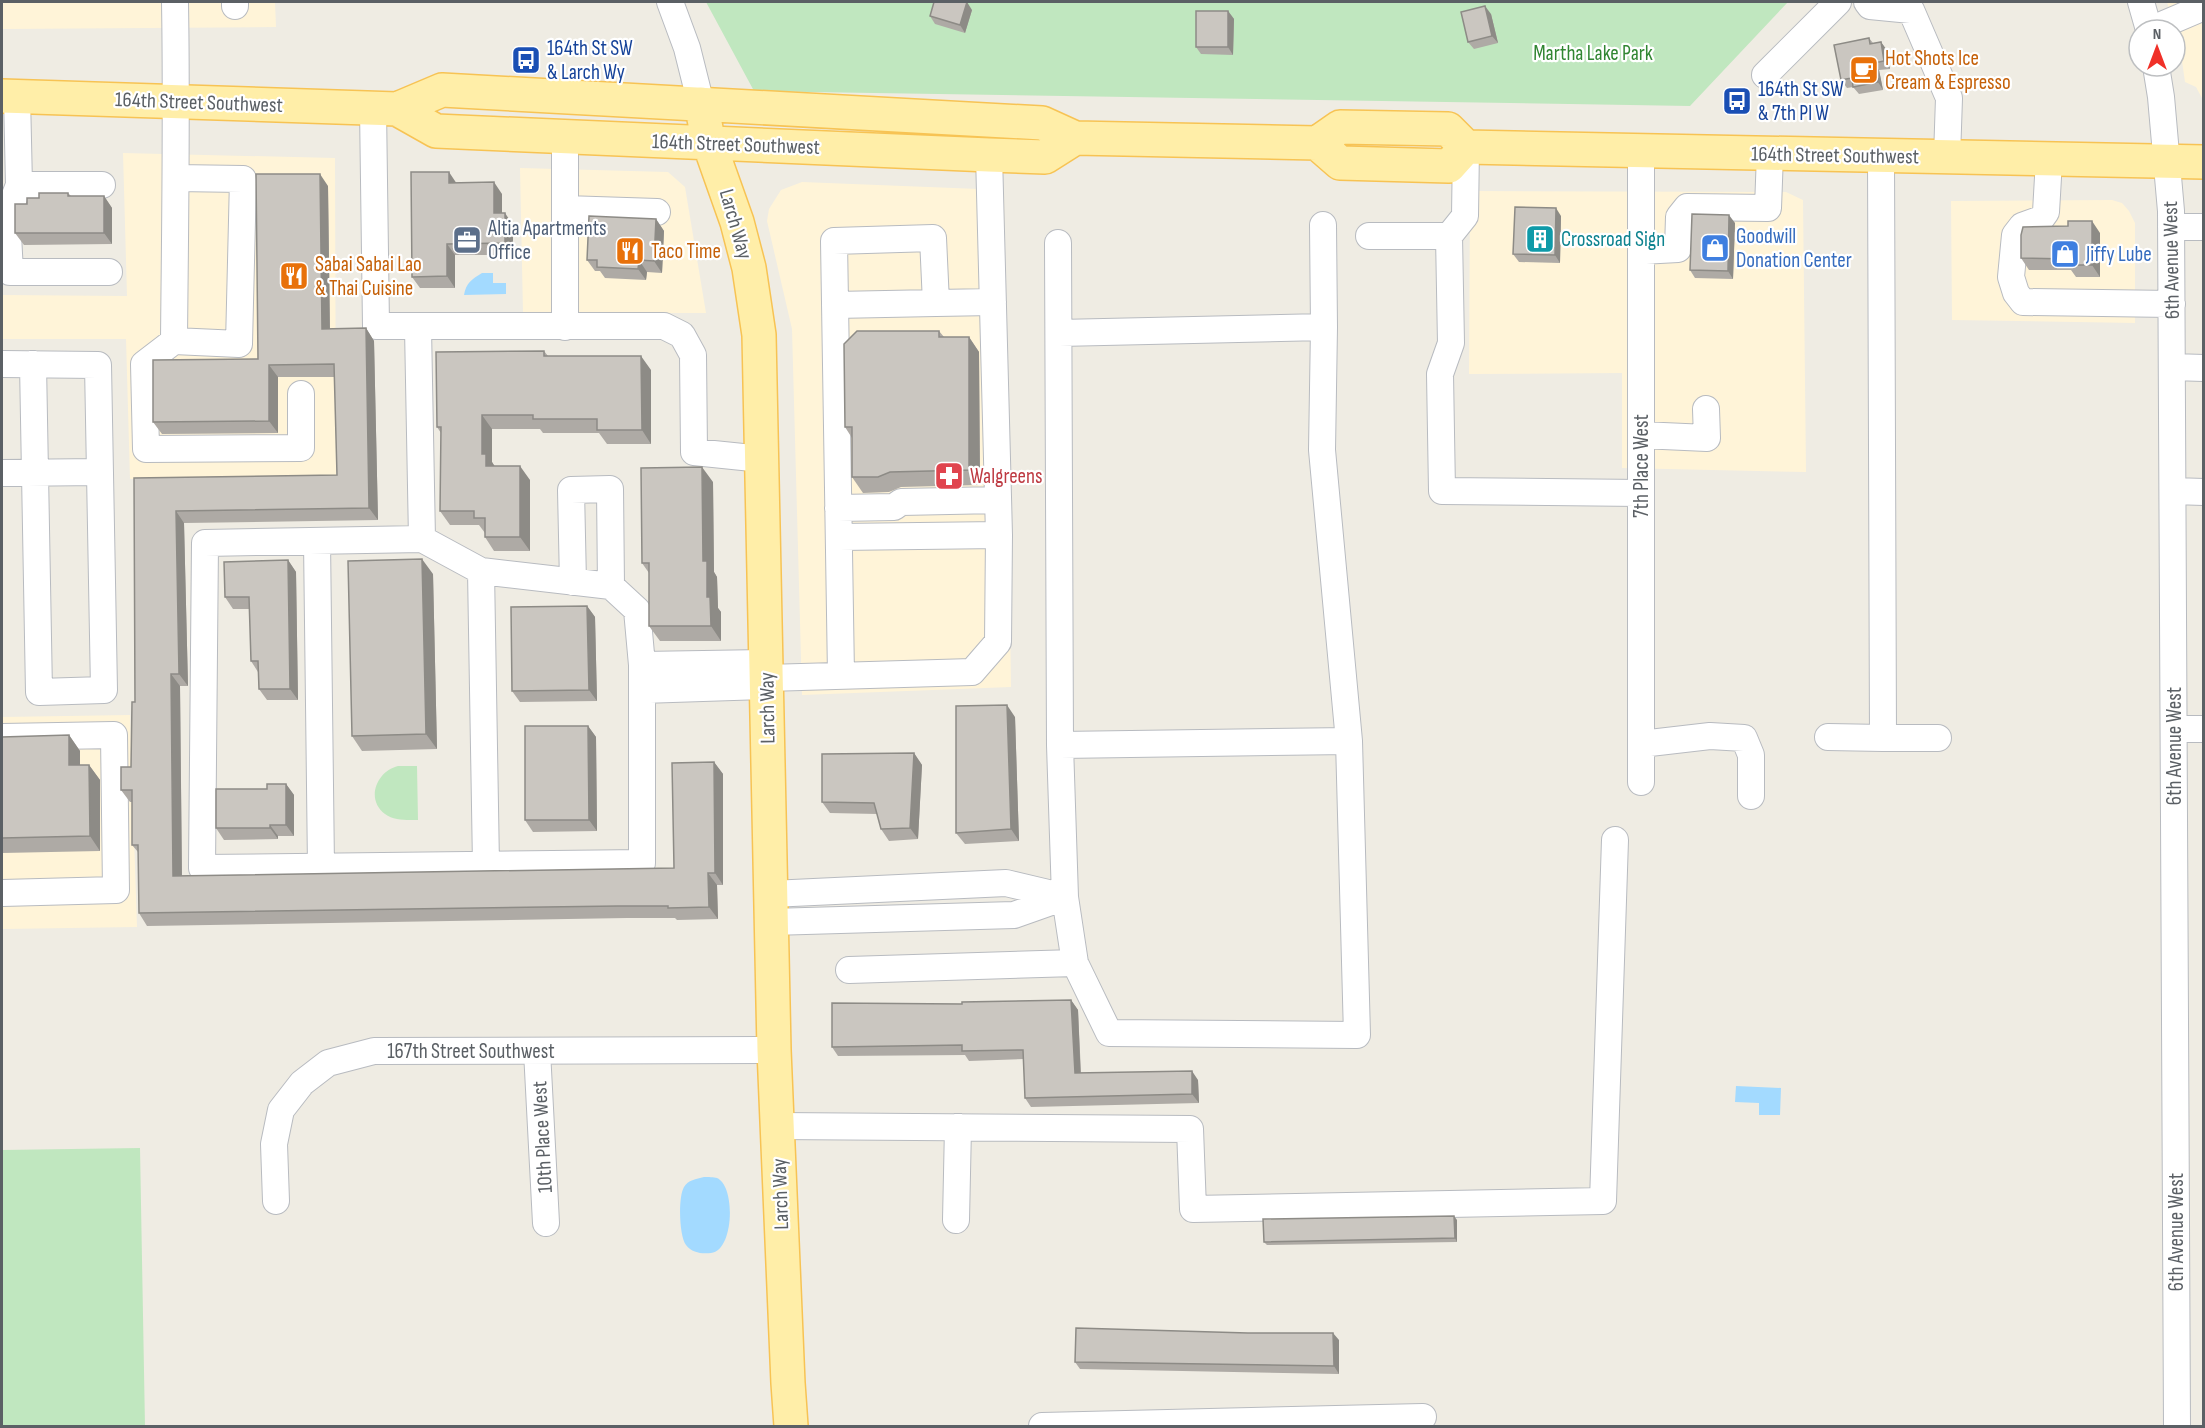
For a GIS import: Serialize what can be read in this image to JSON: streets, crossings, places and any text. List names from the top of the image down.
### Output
{
  "streets": {
    "main road": ["164th Street Southwest", "Larch Way"],
    "street": [
      "6th Avenue West",
      "7th Place West",
      "167th Street Southwest",
      "10th Place West"
    ]
  },
  "crossings": [
    ["164th Street Southwest", "Larch Way"],
    ["164th Street Southwest", "6th Avenue West"],
    ["164th Street Southwest", "7th Place West"],
    ["Larch Way", "167th Street Southwest"],
    ["167th Street Southwest", "10th Place West"]
  ],
  "parks": ["Martha Lake Park"],
  "places": {
    "bus stop": ["164th St SW & Larch Wy", "164th St SW & 7th Pl W"],
    "cafe": ["Hot Shots Ice Cream & Espresso"],
    "building": ["Crossroad Sign"],
    "office": ["Altia Apartments Office"],
    "shop": ["Goodwill Donation Center", "Jiffy Lube"],
    "restaurant": ["Taco Time", "Sabai Sabai Lao & Thai Cuisine"],
    "pharmacy": ["Walgreens"]
  },
  "north": "top"
}
